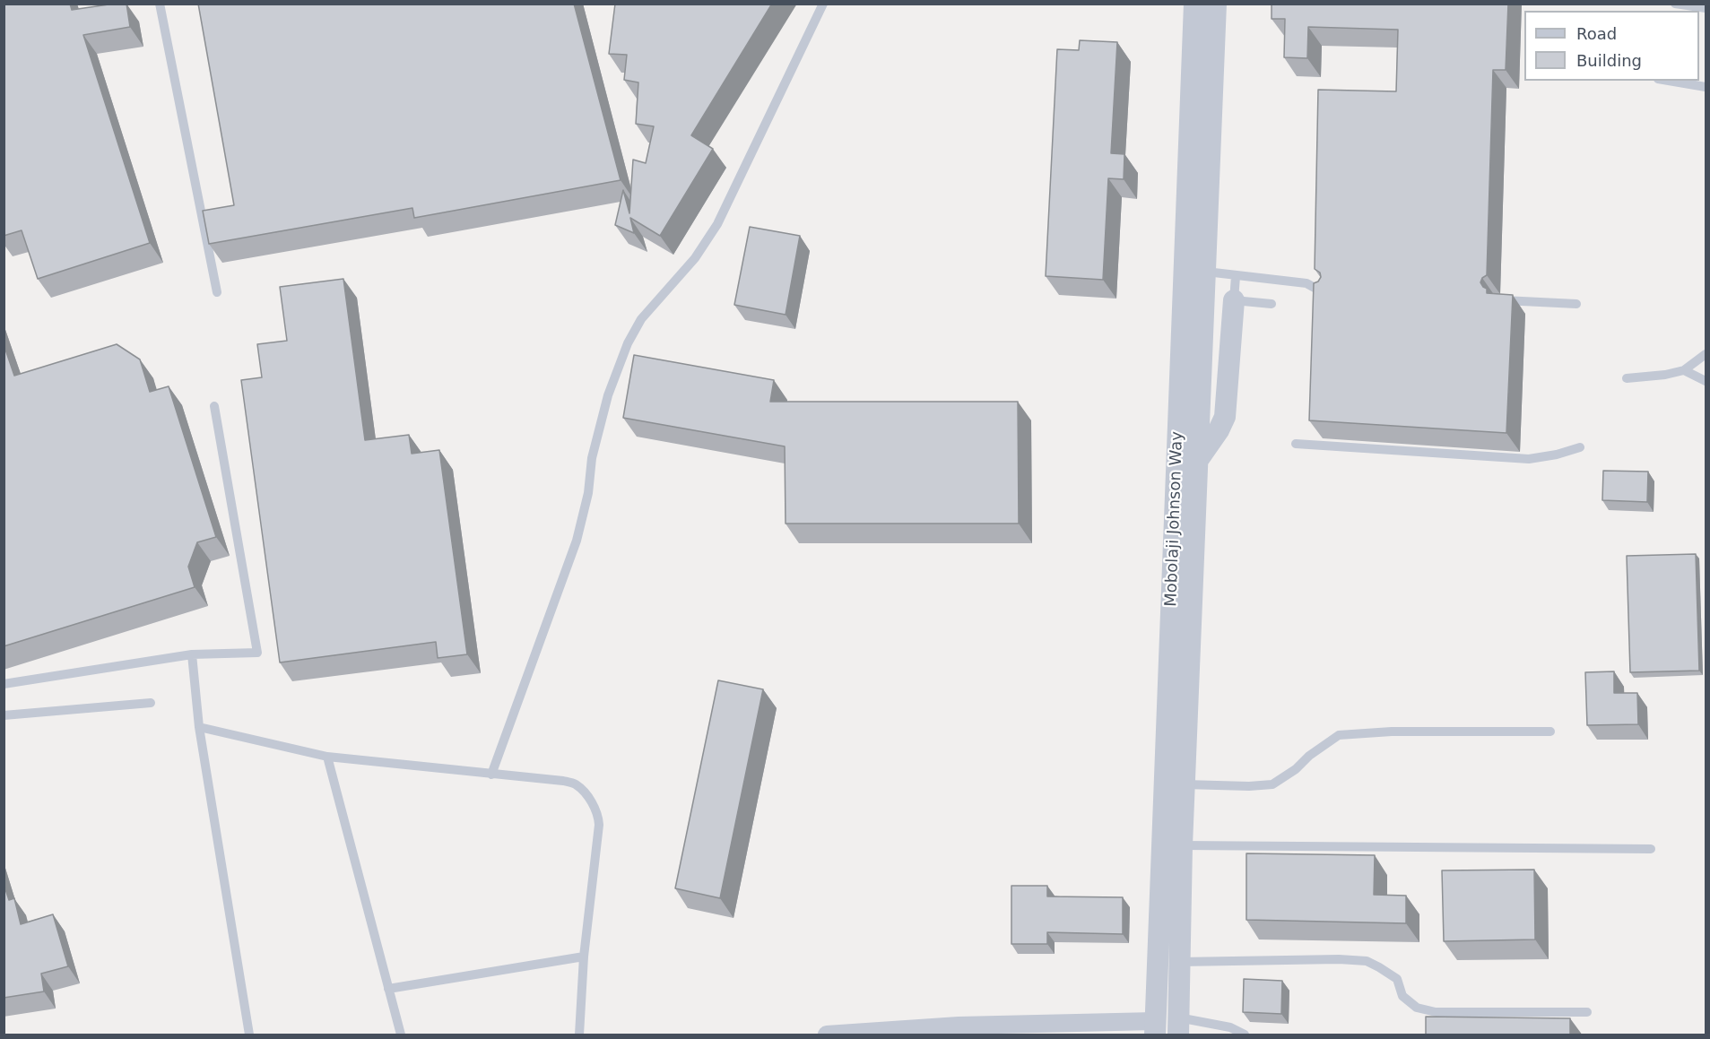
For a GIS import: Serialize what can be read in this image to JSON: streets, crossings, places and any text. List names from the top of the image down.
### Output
{
  "streets": {
    "street": ["Mobolaji Johnson Way"]
  },
  "legend": ["Road", "Building"]
}
